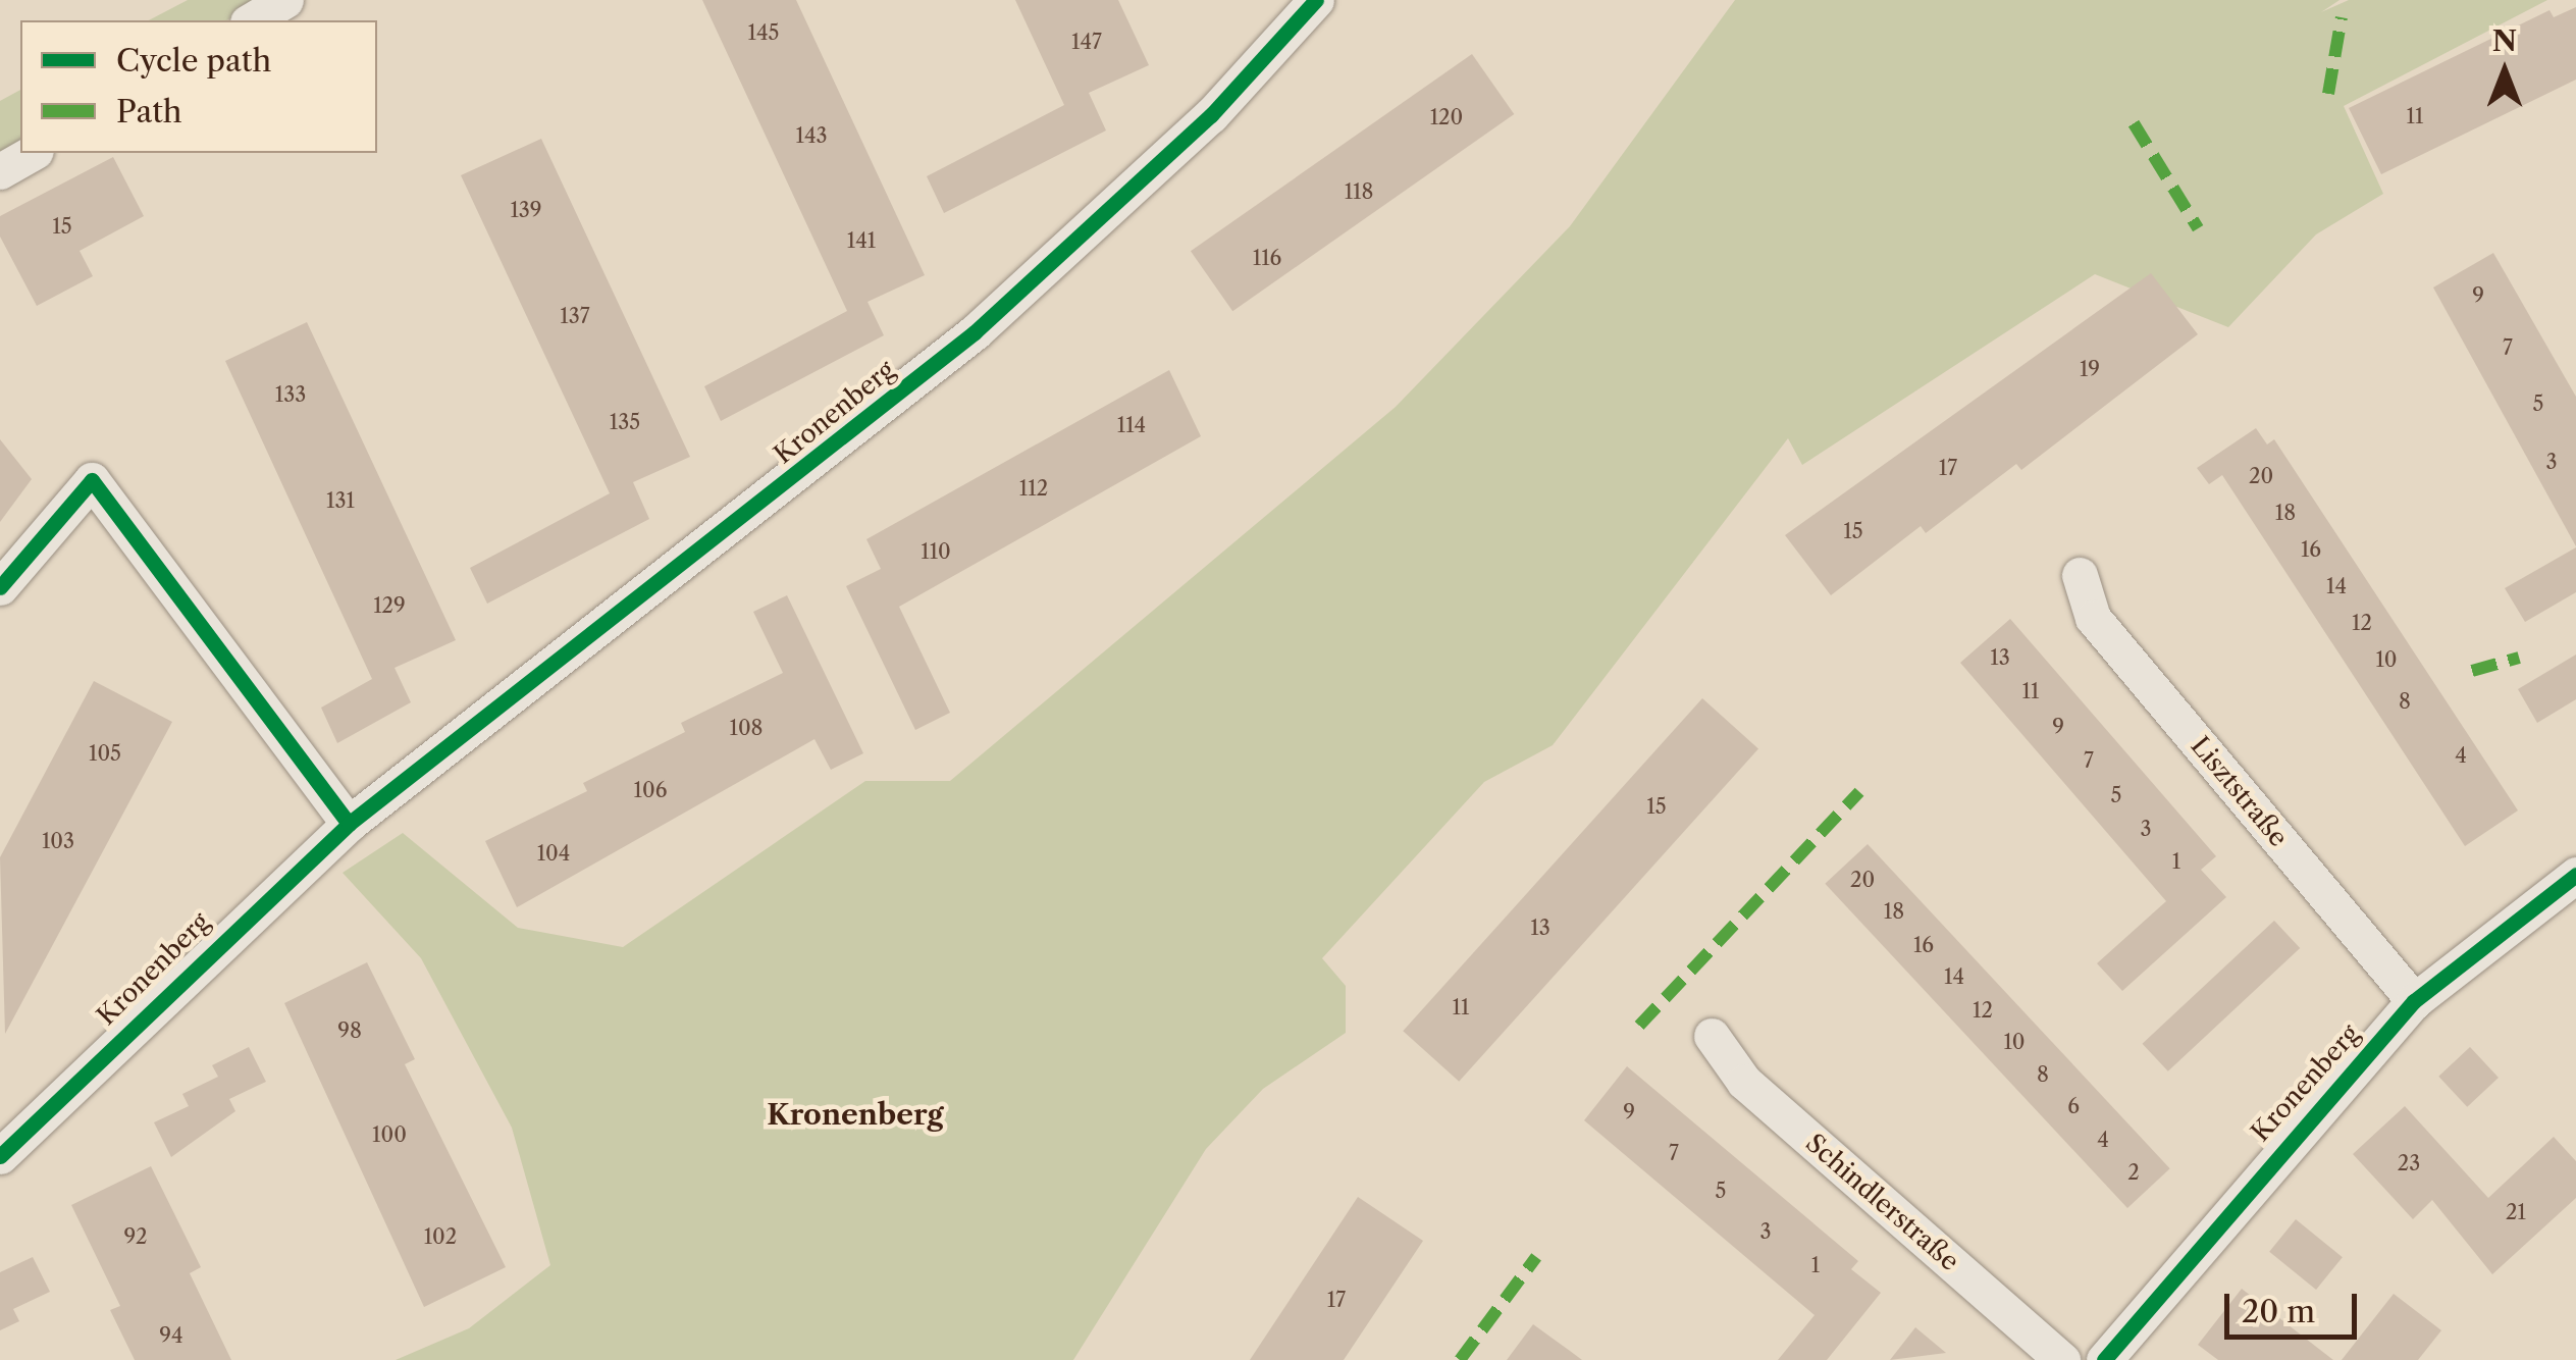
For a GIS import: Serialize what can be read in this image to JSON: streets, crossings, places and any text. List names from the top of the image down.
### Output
{
  "streets": {
    "street": ["Kronenberg", "Lisztstraße", "Schindlerstraße"]
  },
  "crossings": [
    ["Kronenberg", "Lisztstraße"]
  ],
  "districts": ["Kronenberg"],
  "house_numbers": [
    "145",
    "147",
    "11",
    "120",
    "143",
    "118",
    "139",
    "15",
    "141",
    "116",
    "9",
    "137",
    "7",
    "19",
    "133",
    "5",
    "135",
    "114",
    "3",
    "17",
    "20",
    "112",
    "131",
    "18",
    "15",
    "16",
    "110",
    "14",
    "129",
    "12",
    "13",
    "10",
    "11",
    "8",
    "9",
    "108",
    "105",
    "4",
    "7",
    "106",
    "5",
    "15",
    "3",
    "103",
    "104",
    "1",
    "20",
    "18",
    "13",
    "16",
    "14",
    "11",
    "12",
    "98",
    "10",
    "8",
    "6",
    "9",
    "100",
    "4",
    "7",
    "23",
    "2",
    "5",
    "21",
    "3",
    "92",
    "102",
    "1",
    "17",
    "94"
  ],
  "legend": ["Cycle path", "Path"],
  "scale_bar": "20 m",
  "north": "top"
}
